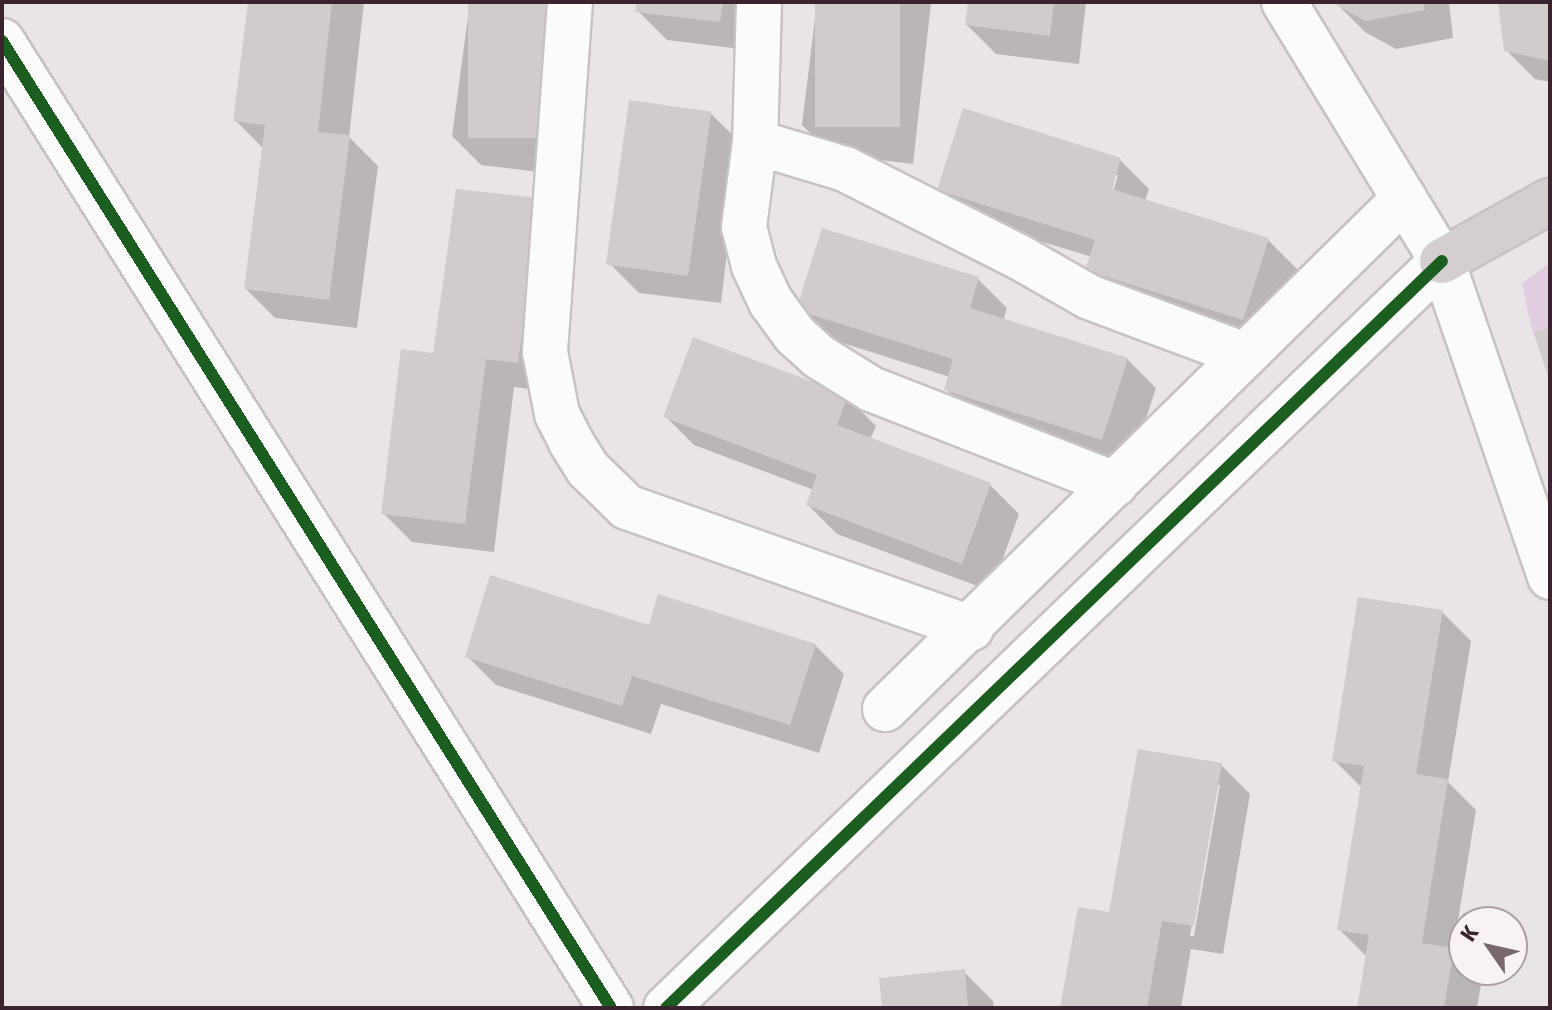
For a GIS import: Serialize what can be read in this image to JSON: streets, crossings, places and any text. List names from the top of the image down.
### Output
{
  "north": "top left"
}
